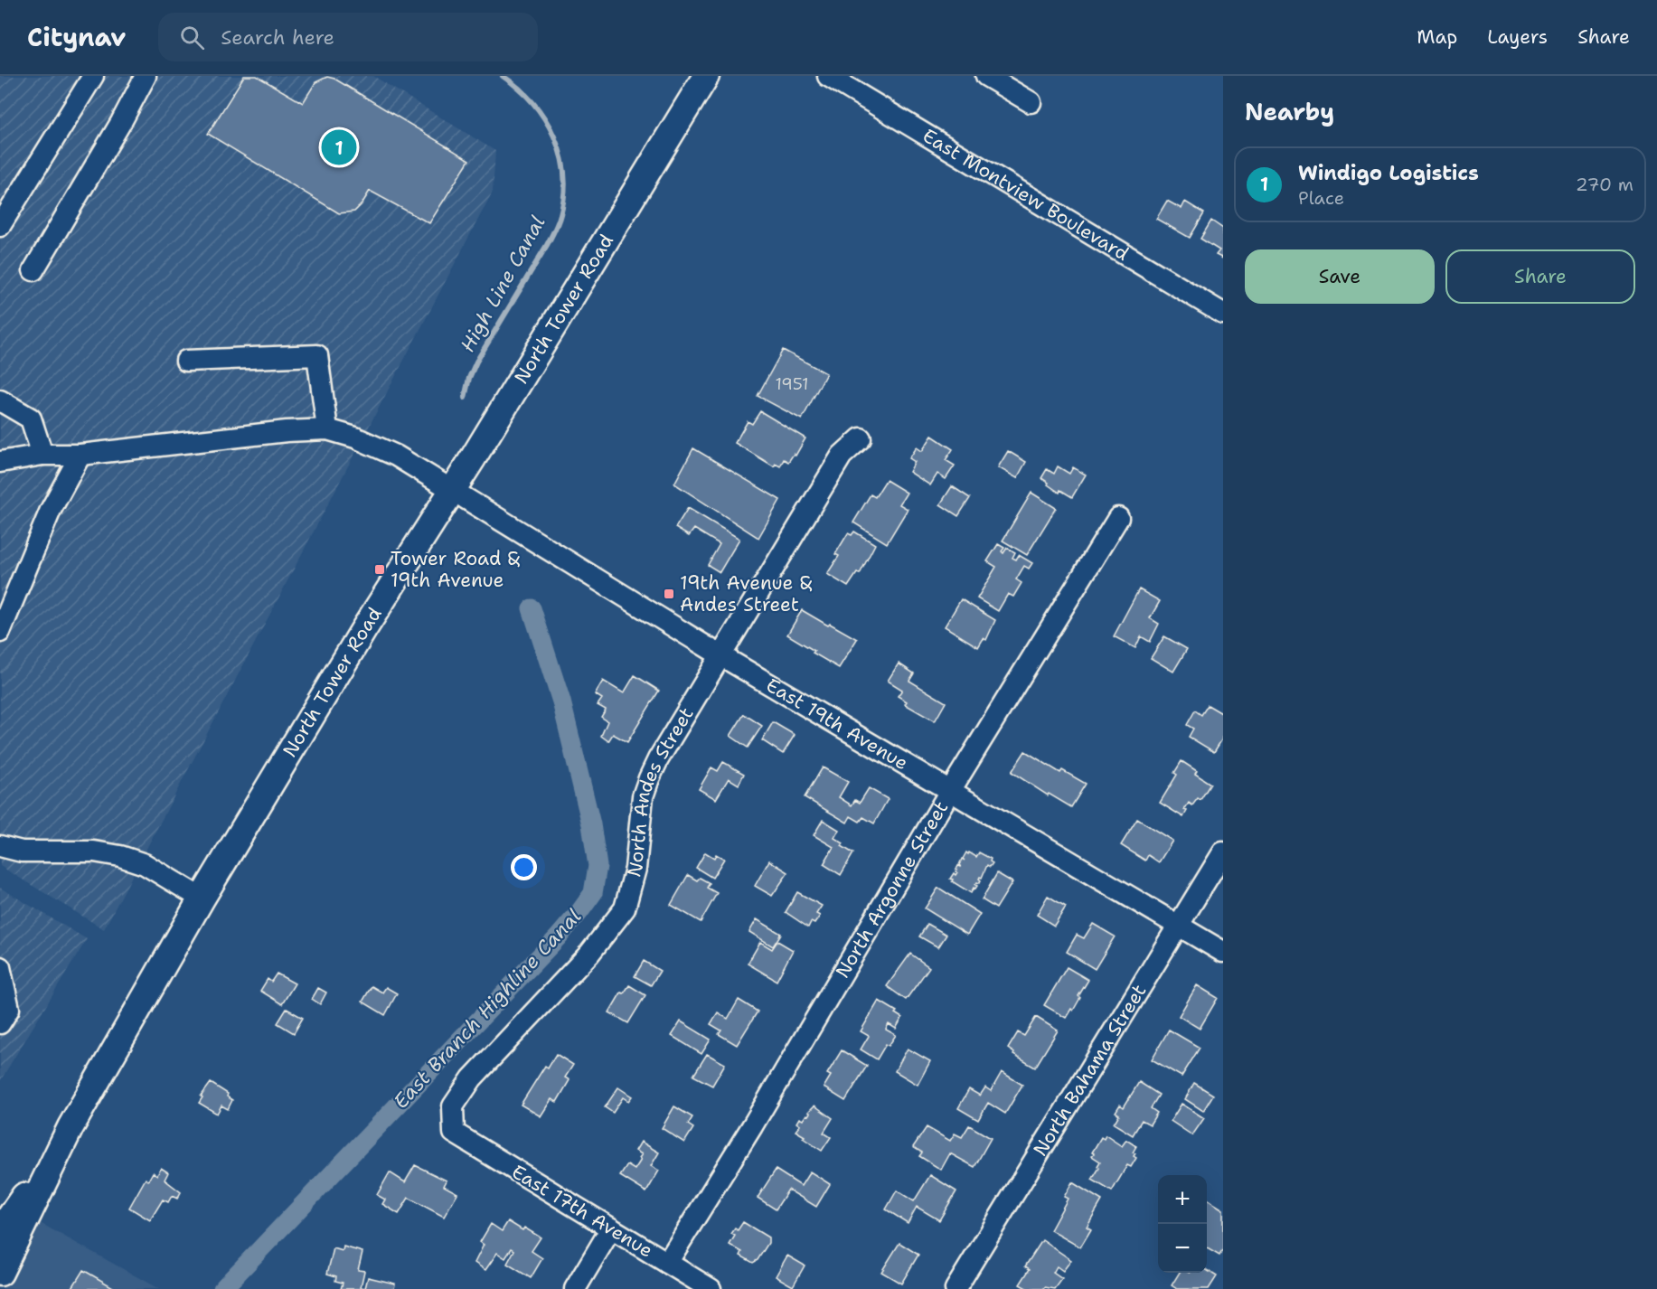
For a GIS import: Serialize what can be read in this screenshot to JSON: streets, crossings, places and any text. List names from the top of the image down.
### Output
{
  "streets": {
    "main road": ["North Tower Road"],
    "street": [
      "East Montview Boulevard",
      "East 19th Avenue",
      "North Andes Street",
      "North Argonne Street",
      "North Bahama Street",
      "East 17th Avenue"
    ]
  },
  "crossings": [
    ["North Tower Road", "East 19th Avenue"],
    ["East 19th Avenue", "North Andes Street"],
    ["East 19th Avenue", "North Argonne Street"],
    ["East 19th Avenue", "North Bahama Street"],
    ["North Andes Street", "East 17th Avenue"],
    ["North Argonne Street", "East 17th Avenue"]
  ],
  "water": ["High Line Canal", "East Branch Highline Canal"],
  "places": {
    "transit": ["Tower Road & 19th Avenue", "19th Avenue & Andes Street"]
  },
  "house_numbers": ["1951"],
  "page": {
    "header": "Citynav",
    "search": "Search here",
    "nav": ["Map", "Layers", "Share"],
    "heading": "Nearby",
    "pins": "1",
    "list": [
      {
        "mark": "1",
        "name": "Windigo Logistics",
        "note": "Place",
        "value": "270 m"
      }
    ],
    "buttons": ["Save", "Share"],
    "map_buttons": ["+", "−"]
  }
}
